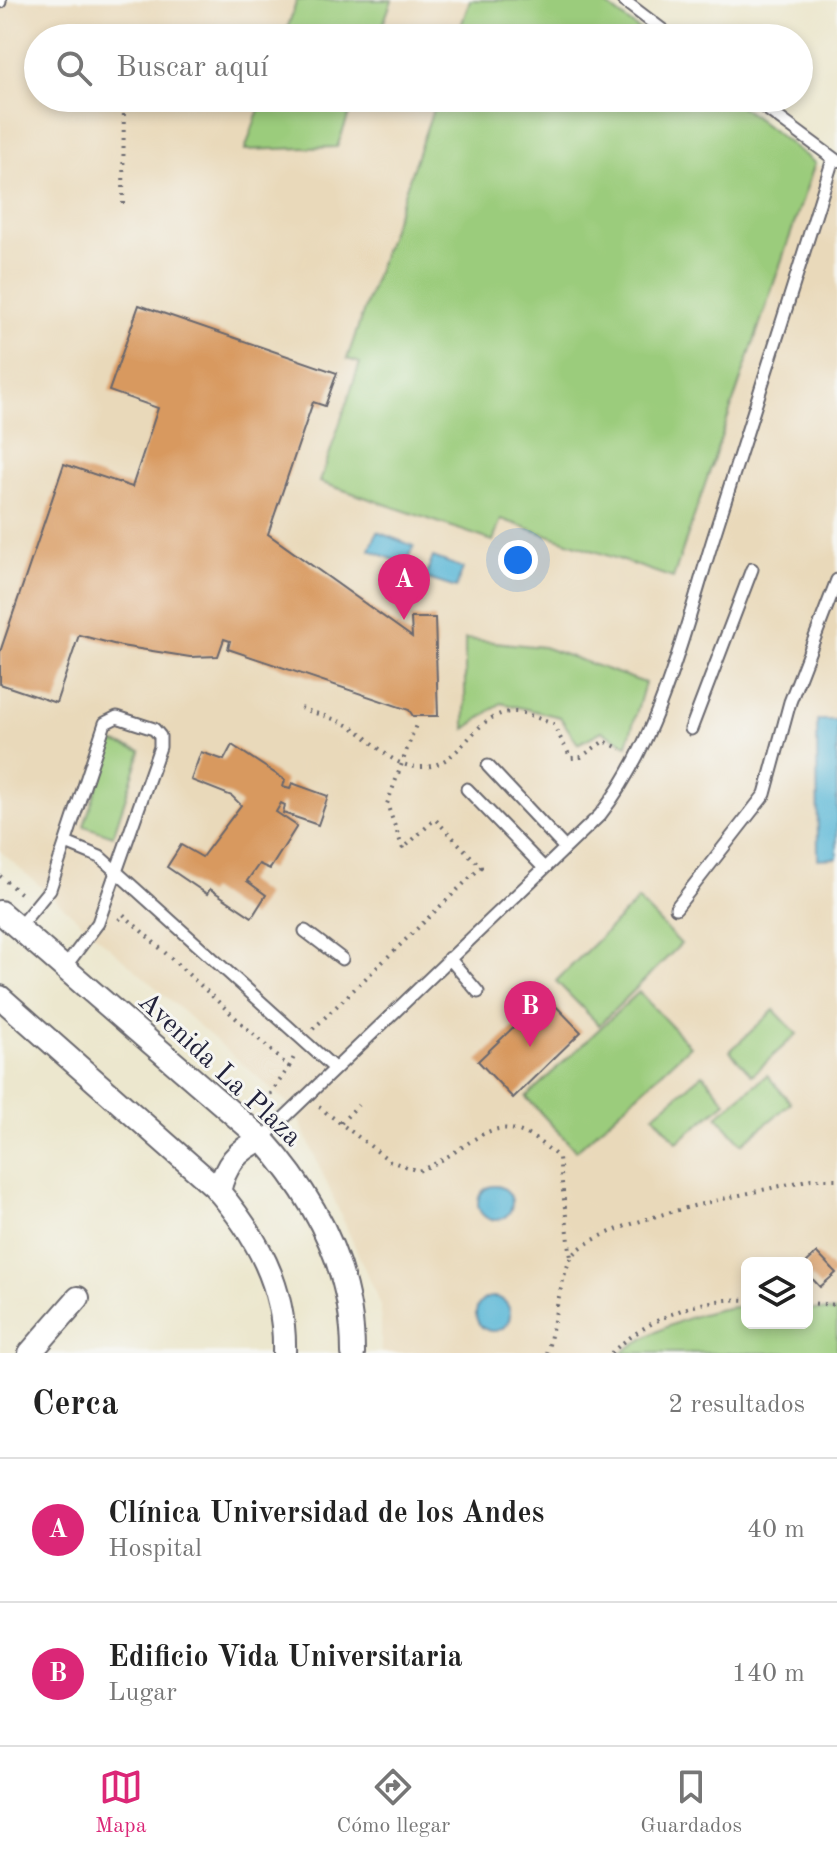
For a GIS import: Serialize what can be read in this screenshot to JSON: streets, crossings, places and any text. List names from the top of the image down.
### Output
{
  "streets": {
    "street": ["Avenida La Plaza"]
  },
  "page": {
    "search": "Buscar aquí",
    "pins": ["A", "B"],
    "heading": ["Cerca", "2 resultados"],
    "list": [
      {
        "mark": "A",
        "name": "Clínica Universidad de los Andes",
        "note": "Hospital",
        "value": "40 m"
      },
      {
        "mark": "B",
        "name": "Edificio Vida Universitaria",
        "note": "Lugar",
        "value": "140 m"
      }
    ],
    "nav": ["Mapa", "Cómo llegar", "Guardados"]
  }
}
